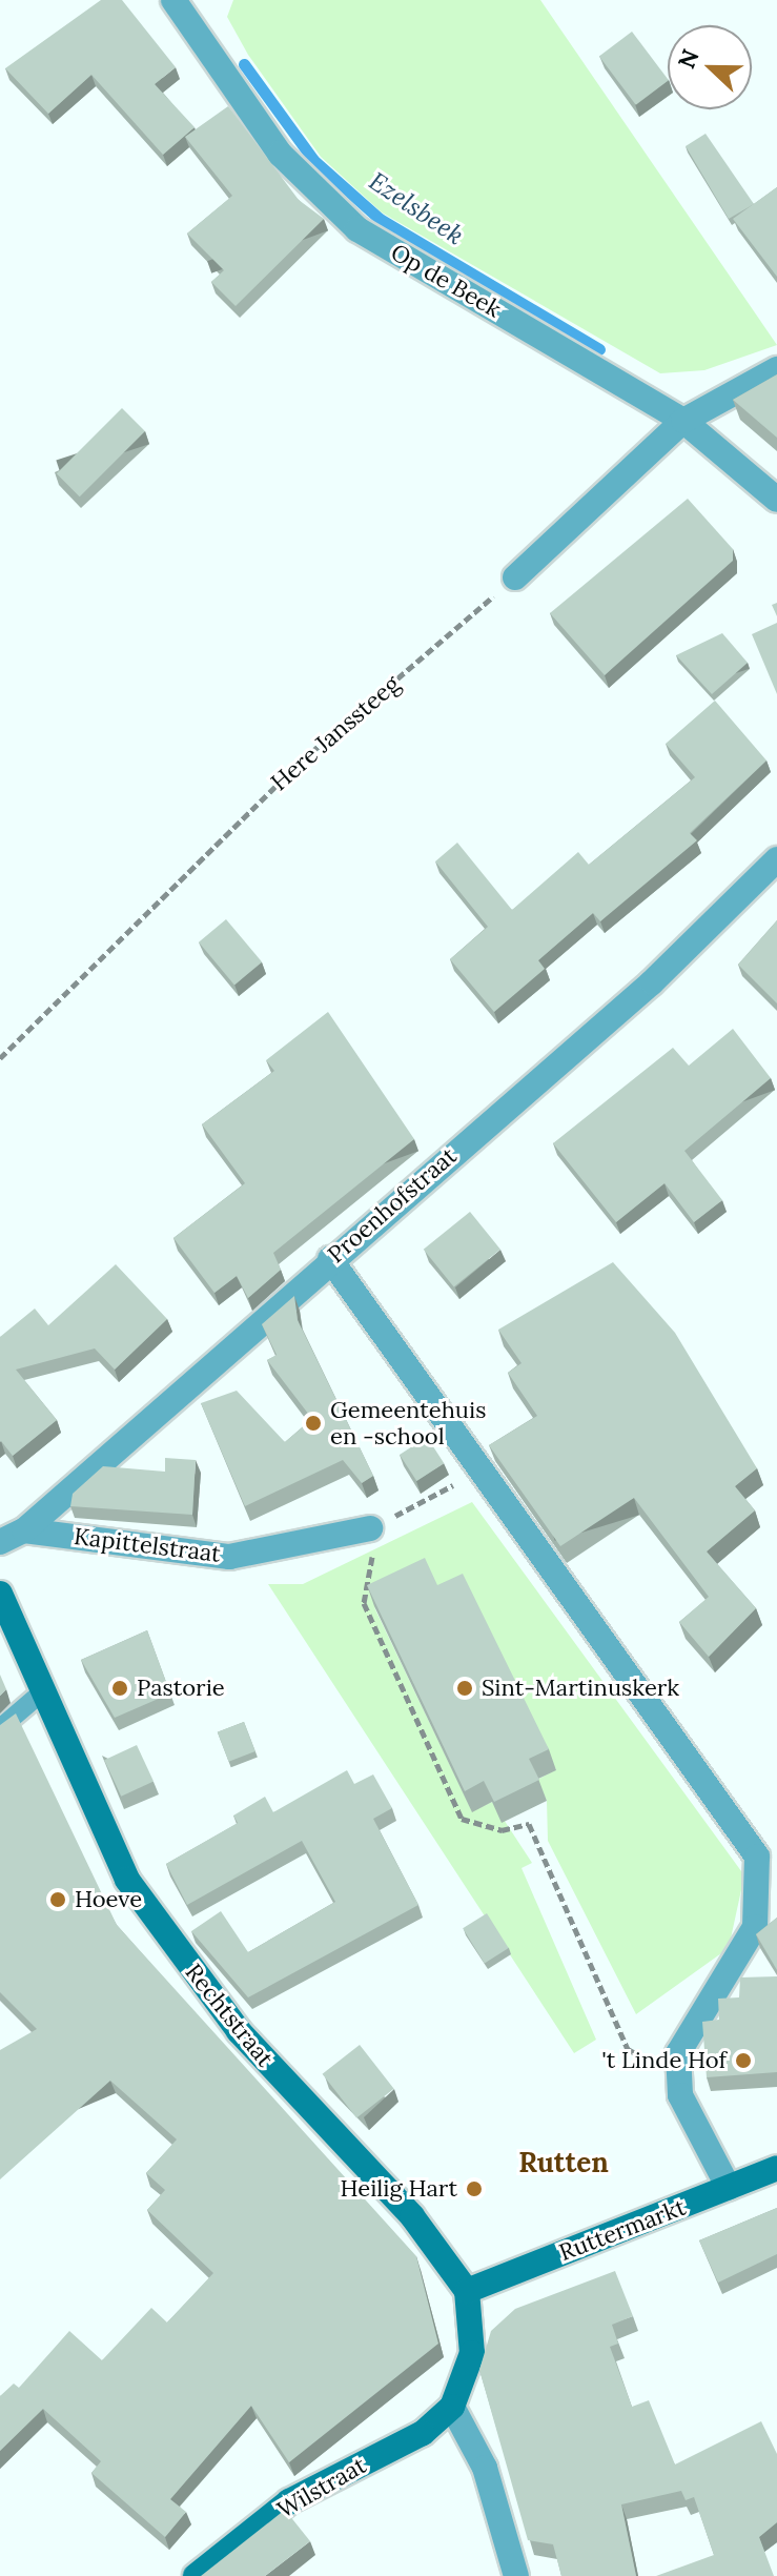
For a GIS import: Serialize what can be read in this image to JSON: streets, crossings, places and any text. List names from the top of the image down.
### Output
{
  "streets": {
    "street": [
      "Op de Beek",
      "Proenhofstraat",
      "Kapittelstraat",
      "Rechtstraat",
      "Ruttermarkt",
      "Wilstraat"
    ],
    "path": ["Here Janssteeg"]
  },
  "crossings": [
    ["Proenhofstraat", "Kapittelstraat"],
    ["Rechtstraat", "Ruttermarkt"]
  ],
  "districts": ["Rutten"],
  "water": ["Ezelsbeek"],
  "places": [
    "Gemeentehuis en -school",
    "Pastorie",
    "Sint-Martinuskerk",
    "Hoeve",
    "'t Linde Hof",
    "Heilig Hart"
  ],
  "north": "left"
}
